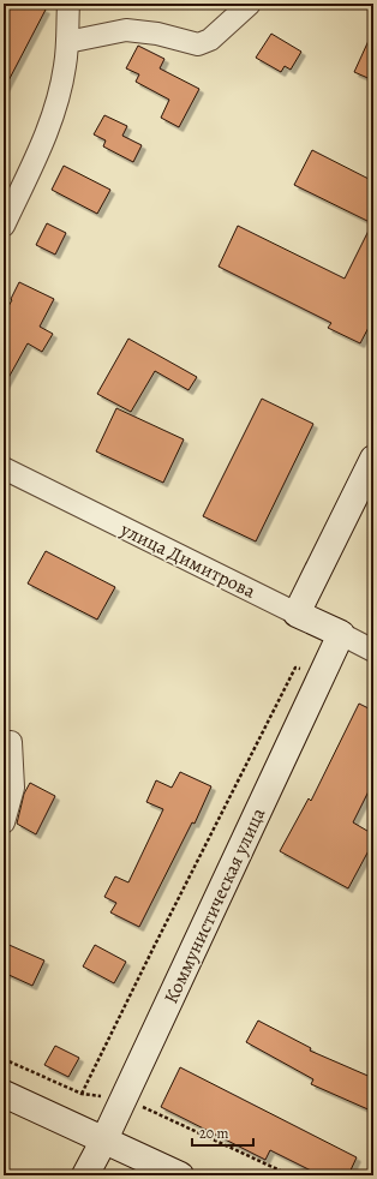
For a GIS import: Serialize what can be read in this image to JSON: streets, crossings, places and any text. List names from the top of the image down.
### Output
{
  "streets": {
    "street": ["улица Димитрова", "Коммунистическая улица"]
  },
  "crossings": [
    ["улица Димитрова", "Коммунистическая улица"]
  ],
  "scale_bar": "20 m"
}
